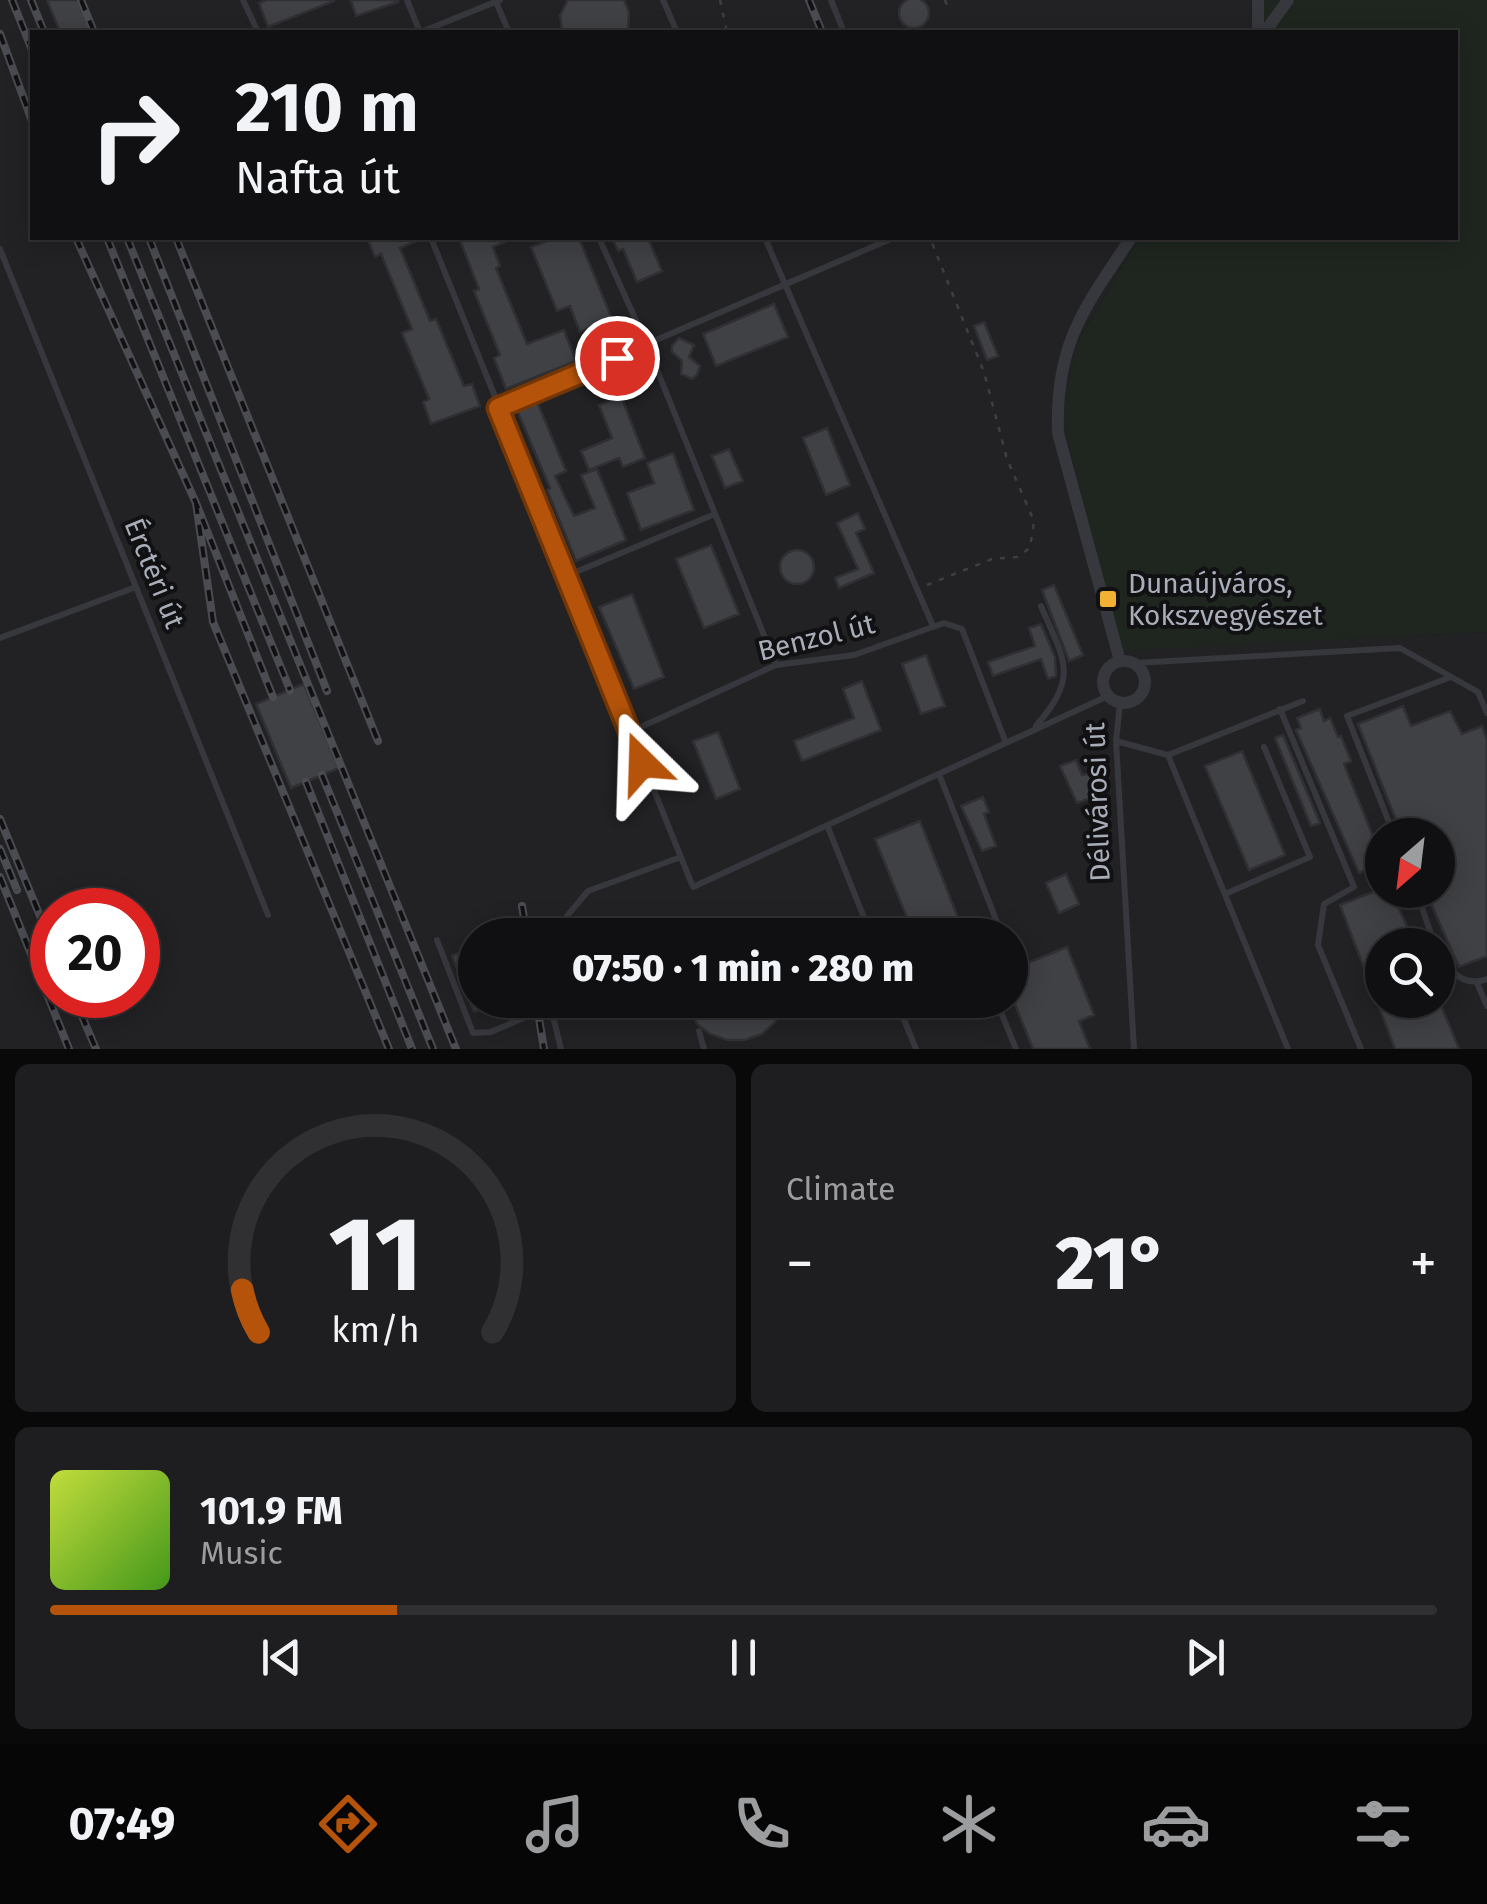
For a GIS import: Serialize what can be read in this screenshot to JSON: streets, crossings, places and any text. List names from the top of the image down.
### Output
{
  "streets": {
    "street": ["Délivárosi út"],
    "lane": ["Érctéri út", "Benzol út"]
  },
  "places": {
    "transit": ["Dunaújváros, Kokszvegyészet"]
  },
  "north": "bottom left",
  "page": {
    "turn": ["210 m", "Nafta út"],
    "limit": "20",
    "trip": "07:50 · 1 min · 280 m",
    "tile": "Climate",
    "heat": ["−", "21°", "+"],
    "song": ["101.9 FM", "Music"],
    "tabs": "07:49",
    "gauge": ["11", "km/h"]
  }
}
